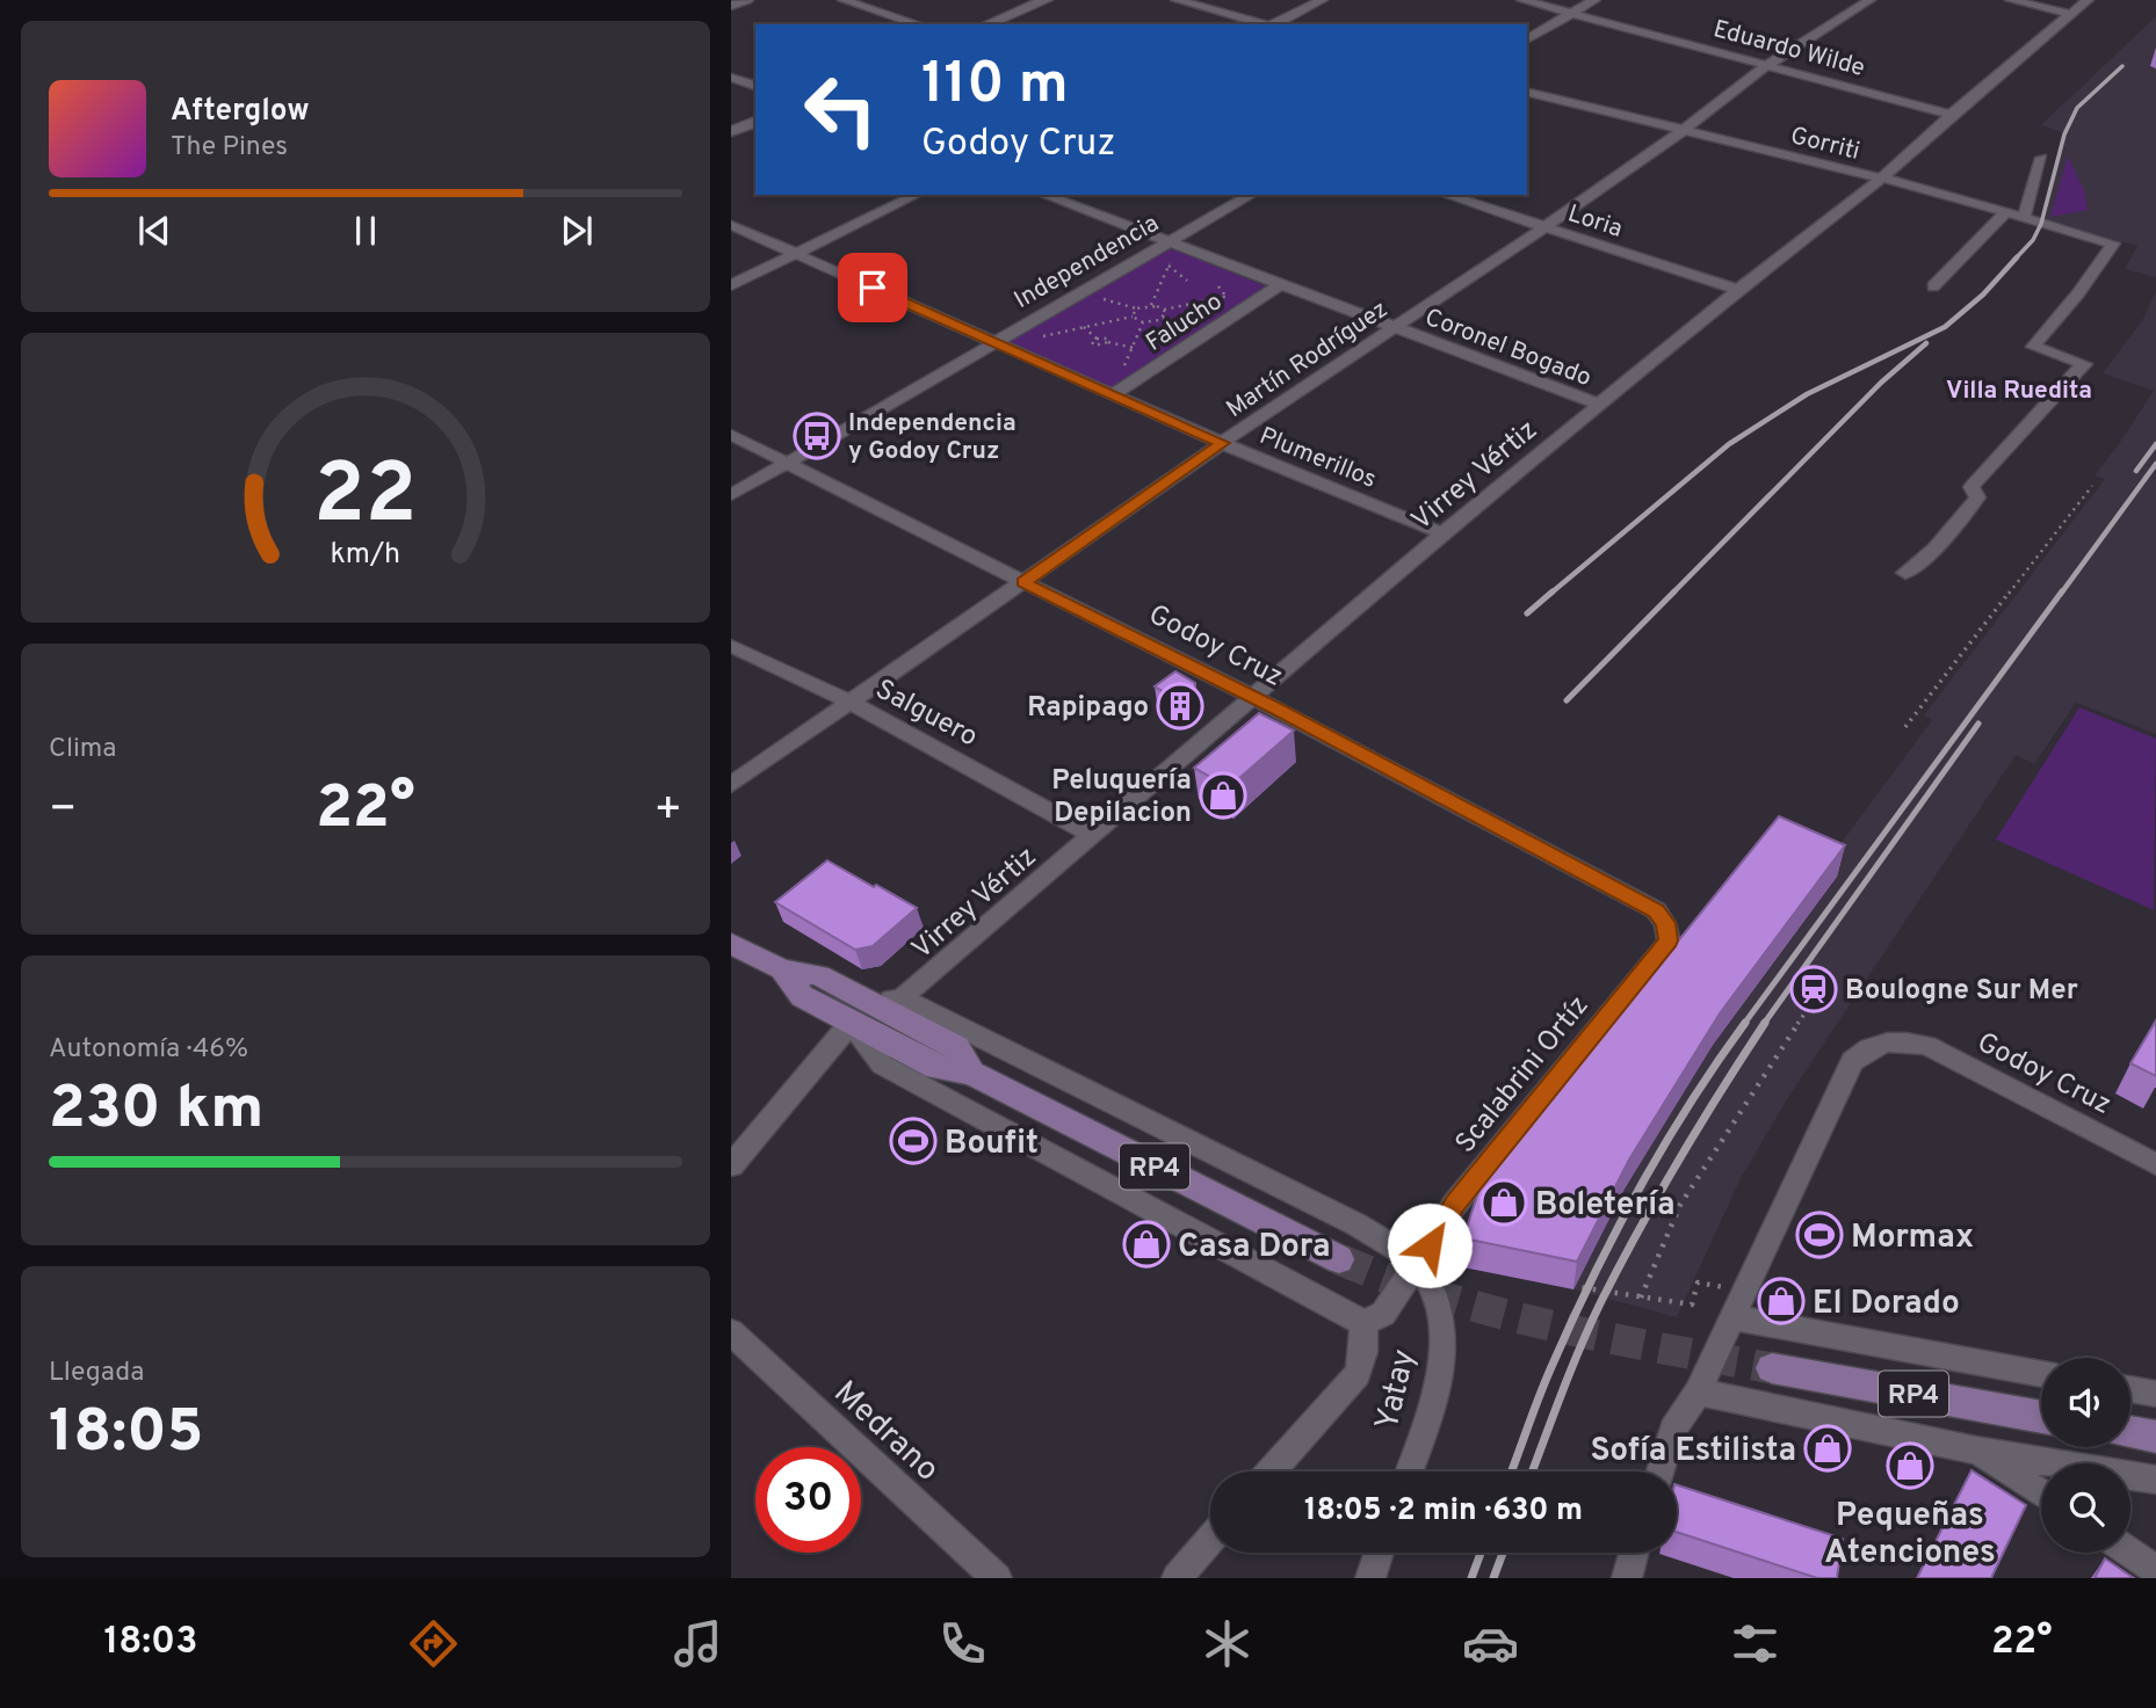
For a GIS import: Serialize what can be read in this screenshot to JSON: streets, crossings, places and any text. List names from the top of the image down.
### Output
{
  "streets": {
    "main road": ["RP4"],
    "street": [
      "Eduardo Wilde",
      "Gorriti",
      "Loria",
      "Independencia",
      "Falucho",
      "Coronel Bogado",
      "Martín Rodríguez",
      "Plumerillos",
      "Virrey Vértiz",
      "Godoy Cruz",
      "Salguero",
      "Scalabrini Ortíz",
      "Yatay",
      "Medrano"
    ]
  },
  "crossings": [
    ["Eduardo Wilde", "Martín Rodríguez"],
    ["Eduardo Wilde", "Virrey Vértiz"],
    ["Gorriti", "Martín Rodríguez"],
    ["Gorriti", "Virrey Vértiz"],
    ["Loria", "Martín Rodríguez"],
    ["Loria", "Virrey Vértiz"],
    ["Independencia", "Coronel Bogado"],
    ["Independencia", "Plumerillos"],
    ["Independencia", "Godoy Cruz"],
    ["Falucho", "Coronel Bogado"],
    ["Falucho", "Plumerillos"],
    ["Coronel Bogado", "Martín Rodríguez"],
    ["Coronel Bogado", "Virrey Vértiz"],
    ["Martín Rodríguez", "Plumerillos"],
    ["Martín Rodríguez", "Godoy Cruz"],
    ["Martín Rodríguez", "Salguero"],
    ["Plumerillos", "Virrey Vértiz"],
    ["Virrey Vértiz", "Godoy Cruz"],
    ["Virrey Vértiz", "Salguero"],
    ["Godoy Cruz", "Scalabrini Ortíz"],
    ["Scalabrini Ortíz", "Yatay"]
  ],
  "districts": ["Villa Ruedita"],
  "places": {
    "bus stop": ["Independencia y Godoy Cruz"],
    "building": ["Rapipago"],
    "shop": [
      "Peluquería Depilacion",
      "Boletería",
      "Casa Dora",
      "El Dorado",
      "Sofía Estilista",
      "Pequeñas Atenciones"
    ],
    "station": ["Boulogne Sur Mer"],
    "sports": ["Boufit", "Mormax"]
  },
  "page": {
    "turn": ["110 m", "Godoy Cruz"],
    "song": ["Afterglow", "The Pines"],
    "tile": [
      "Clima",
      ["Autonomía · 46%", "230 km"],
      ["Llegada", "18:05"]
    ],
    "heat": ["−", "22°", "+"],
    "limit": "30",
    "trip": "18:05 · 2 min · 630 m",
    "tabs": ["18:03", "22°"],
    "gauge": ["22", "km/h"]
  }
}
